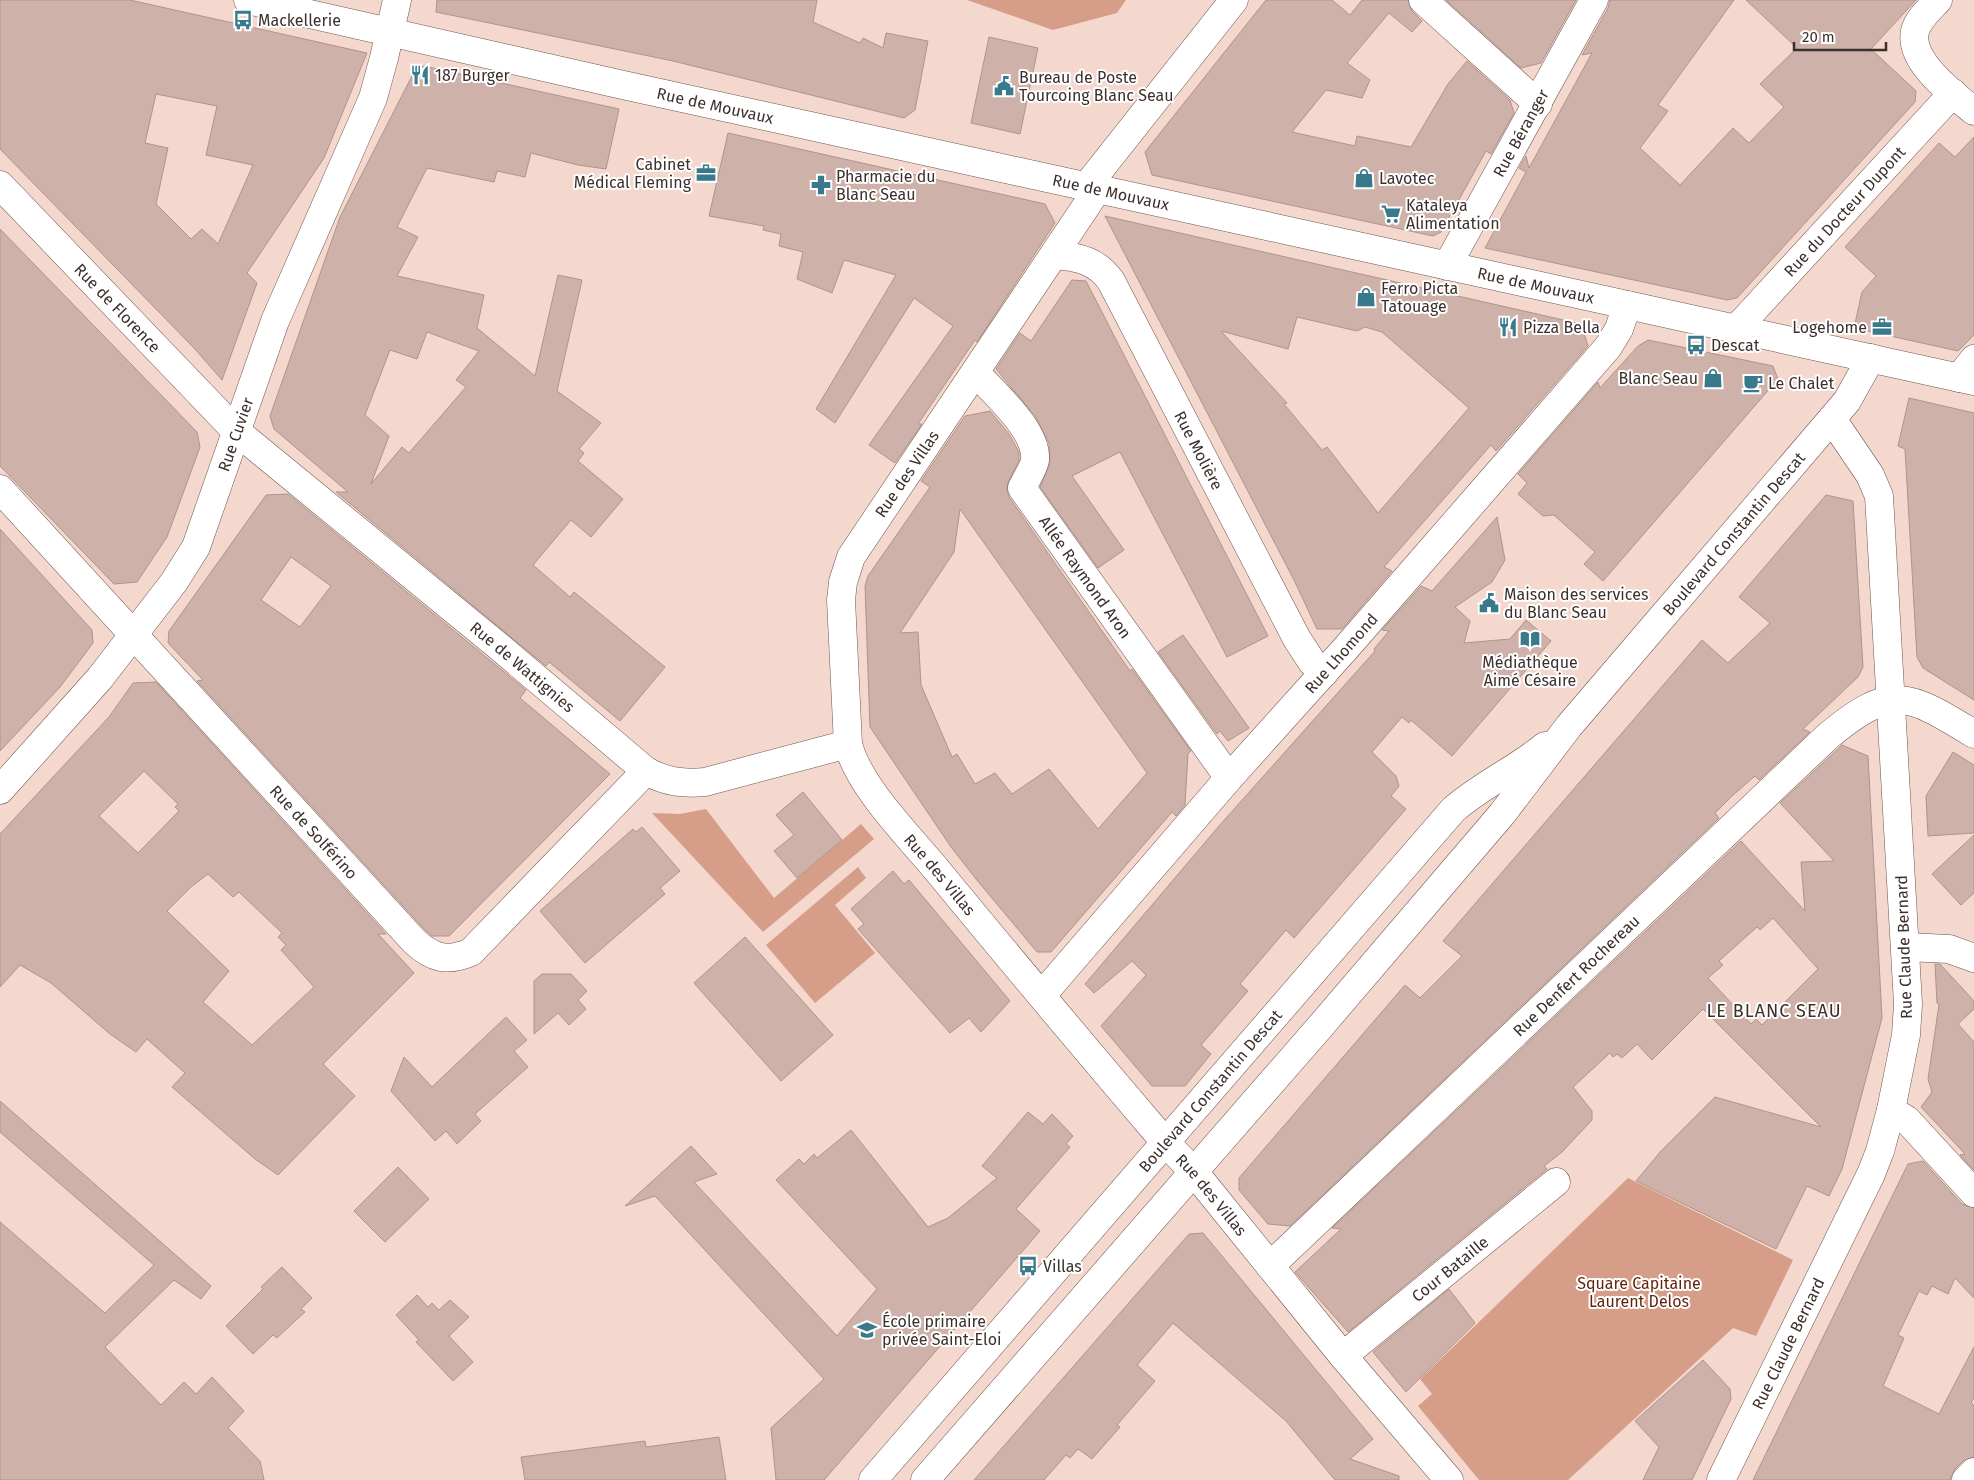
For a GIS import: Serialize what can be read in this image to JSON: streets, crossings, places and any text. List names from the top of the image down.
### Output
{
  "streets": {
    "street": [
      "Rue de Mouvaux",
      "Rue Béranger",
      "Rue du Docteur Dupont",
      "Rue de Florence",
      "Rue Cuvier",
      "Rue Molière",
      "Rue des Villas",
      "Boulevard Constantin Descat",
      "Allée Raymond Aron",
      "Rue Lhomond",
      "Rue de Wattignies",
      "Rue de Solférino",
      "Rue Claude Bernard",
      "Rue Denfert Rochereau",
      "Cour Bataille"
    ]
  },
  "crossings": [
    ["Rue de Mouvaux", "Rue Béranger"],
    ["Rue de Mouvaux", "Rue du Docteur Dupont"],
    ["Rue de Mouvaux", "Rue Cuvier"],
    ["Rue de Mouvaux", "Rue des Villas"],
    ["Rue de Mouvaux", "Boulevard Constantin Descat"],
    ["Rue de Mouvaux", "Rue Lhomond"],
    ["Rue de Florence", "Rue Cuvier"],
    ["Rue de Florence", "Rue de Wattignies"],
    ["Rue Cuvier", "Rue de Wattignies"],
    ["Rue Cuvier", "Rue de Solférino"],
    ["Rue Molière", "Rue des Villas"],
    ["Rue Molière", "Rue Lhomond"],
    ["Rue des Villas", "Boulevard Constantin Descat"],
    ["Rue des Villas", "Allée Raymond Aron"],
    ["Rue des Villas", "Rue Lhomond"],
    ["Rue des Villas", "Rue de Wattignies"],
    ["Rue des Villas", "Rue Denfert Rochereau"],
    ["Rue des Villas", "Cour Bataille"],
    ["Boulevard Constantin Descat", "Rue Claude Bernard"],
    ["Allée Raymond Aron", "Rue Lhomond"],
    ["Rue de Wattignies", "Rue de Solférino"],
    ["Rue Claude Bernard", "Rue Denfert Rochereau"]
  ],
  "districts": ["LE BLANC SEAU"],
  "parks": ["Square Capitaine Laurent Delos"],
  "places": {
    "bus stop": ["Mackellerie", "Descat", "Villas"],
    "restaurant": ["187 Burger", "Pizza Bella"],
    "public building": ["Bureau de Poste Tourcoing Blanc Seau", "Maison des services du Blanc Seau"],
    "office": ["Cabinet Médical Fleming", "Logehome"],
    "shop": ["Lavotec", "Ferro Picta Tatouage", "Blanc Seau"],
    "pharmacy": ["Pharmacie du Blanc Seau"],
    "supermarket": ["Kataleya Alimentation"],
    "cafe": ["Le Chalet"],
    "library": ["Médiathèque Aimé Césaire"],
    "school or university": ["École primaire privée Saint-Eloi"]
  },
  "scale_bar": "20 m"
}
